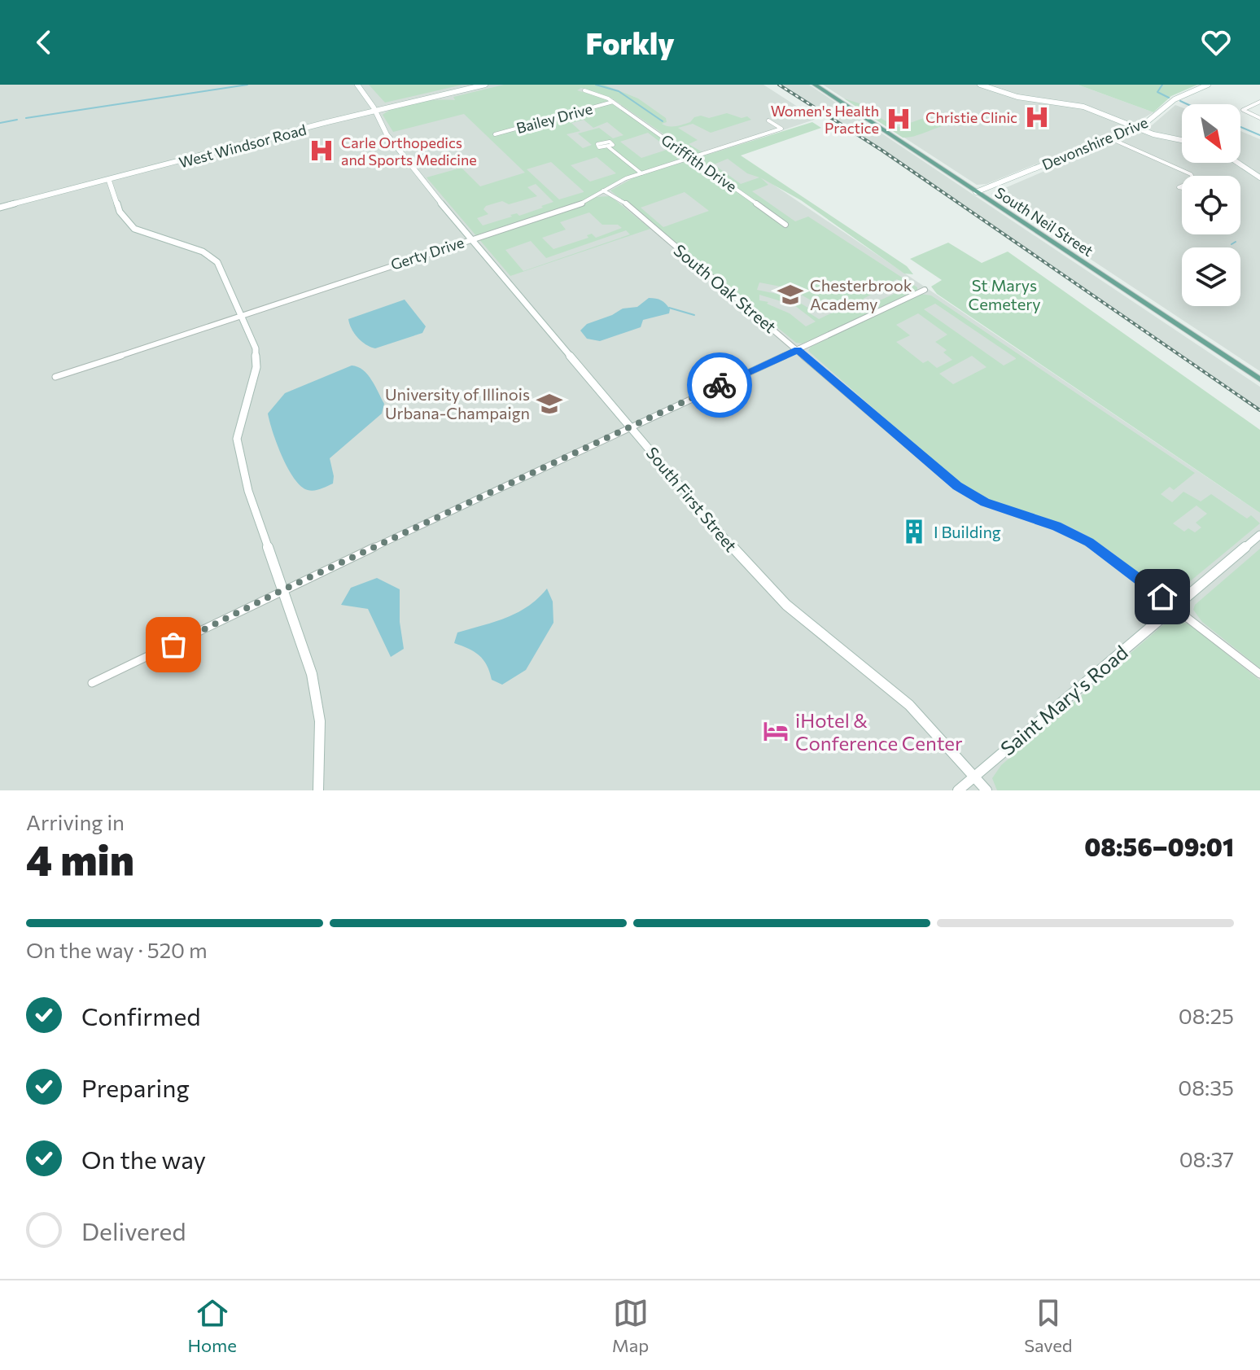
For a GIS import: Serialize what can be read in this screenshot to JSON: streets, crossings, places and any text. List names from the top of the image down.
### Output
{
  "streets": {
    "main road": ["South Neil Street"],
    "street": [
      "Bailey Drive",
      "Devonshire Drive",
      "West Windsor Road",
      "Griffith Drive",
      "Gerty Drive",
      "South Oak Street",
      "South First Street",
      "Saint Mary's Road"
    ]
  },
  "crossings": [
    ["Bailey Drive", "Griffith Drive"],
    ["Devonshire Drive", "South Neil Street"],
    ["West Windsor Road", "South First Street"],
    ["Griffith Drive", "Gerty Drive"],
    ["Gerty Drive", "South Oak Street"],
    ["Gerty Drive", "South First Street"],
    ["South Oak Street", "Saint Mary's Road"],
    ["South First Street", "Saint Mary's Road"]
  ],
  "parks": ["St Marys Cemetery"],
  "places": {
    "hospital": ["Christie Clinic", "Women's Health Practice", "Carle Orthopedics and Sports Medicine"],
    "school or university": ["Chesterbrook Academy", "University of Illinois Urbana-Champaign"],
    "building": ["I Building"],
    "hotel": ["iHotel & Conference Center"]
  },
  "north": "bottom right",
  "page": {
    "header": "Forkly",
    "heading": ["4 min", "Arriving in", "08:56–09:01"],
    "bar": "On the way · 520 m",
    "list": [
      ["Confirmed", "08:25"],
      ["Preparing", "08:35"],
      ["On the way", "08:37"],
      "Delivered"
    ],
    "tabs": ["Home", "Map", "Saved"]
  }
}
